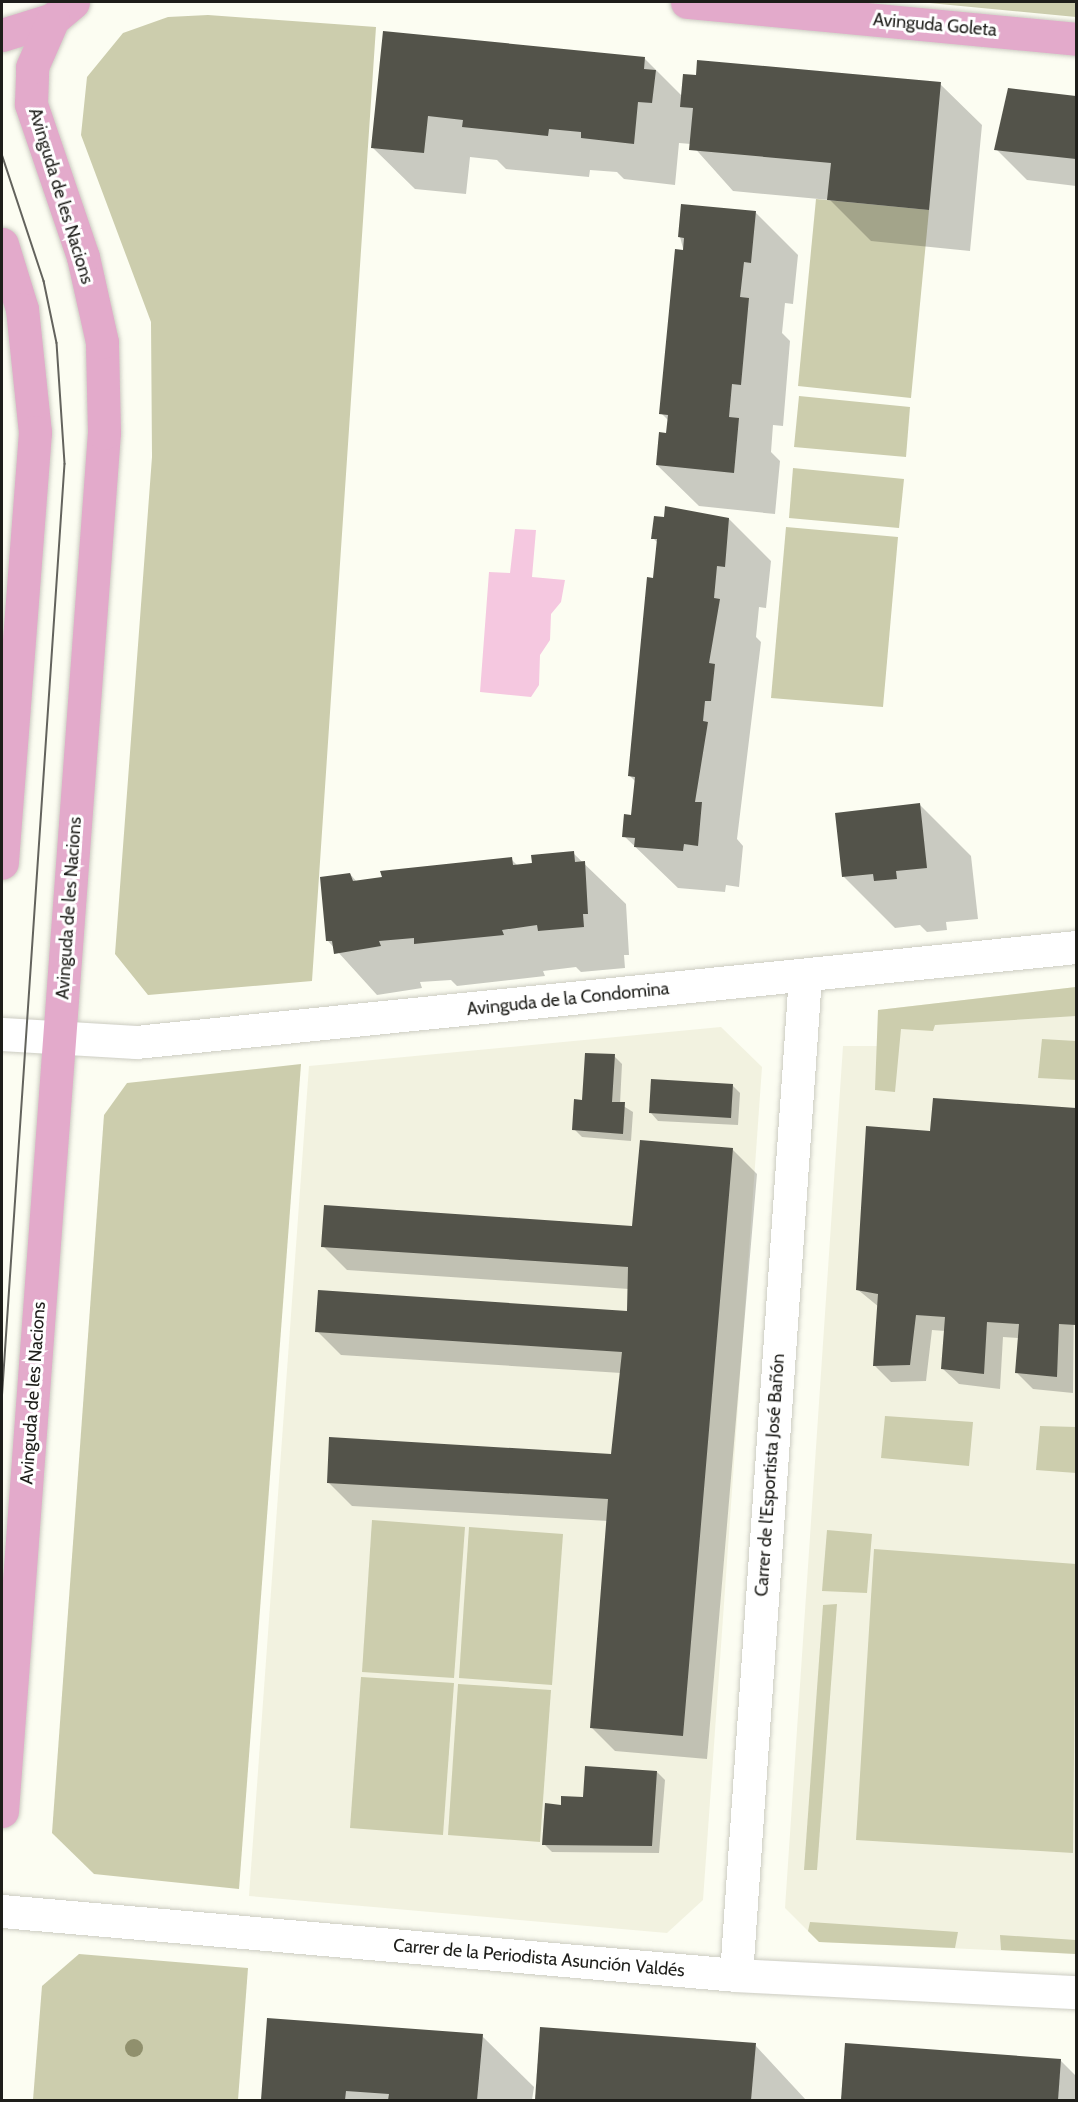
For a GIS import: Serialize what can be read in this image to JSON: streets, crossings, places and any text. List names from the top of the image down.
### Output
{
  "streets": {
    "main road": ["Avinguda Goleta", "Avinguda de les Nacions"],
    "street": ["Avinguda de la Condomina", "Carrer de l'Esportista José Bañón", "Carrer de la Periodista Asunción Valdés"]
  },
  "crossings": [
    ["Avinguda de les Nacions", "Avinguda de la Condomina"],
    ["Avinguda de la Condomina", "Carrer de l'Esportista José Bañón"],
    ["Carrer de l'Esportista José Bañón", "Carrer de la Periodista Asunción Valdés"]
  ]
}
